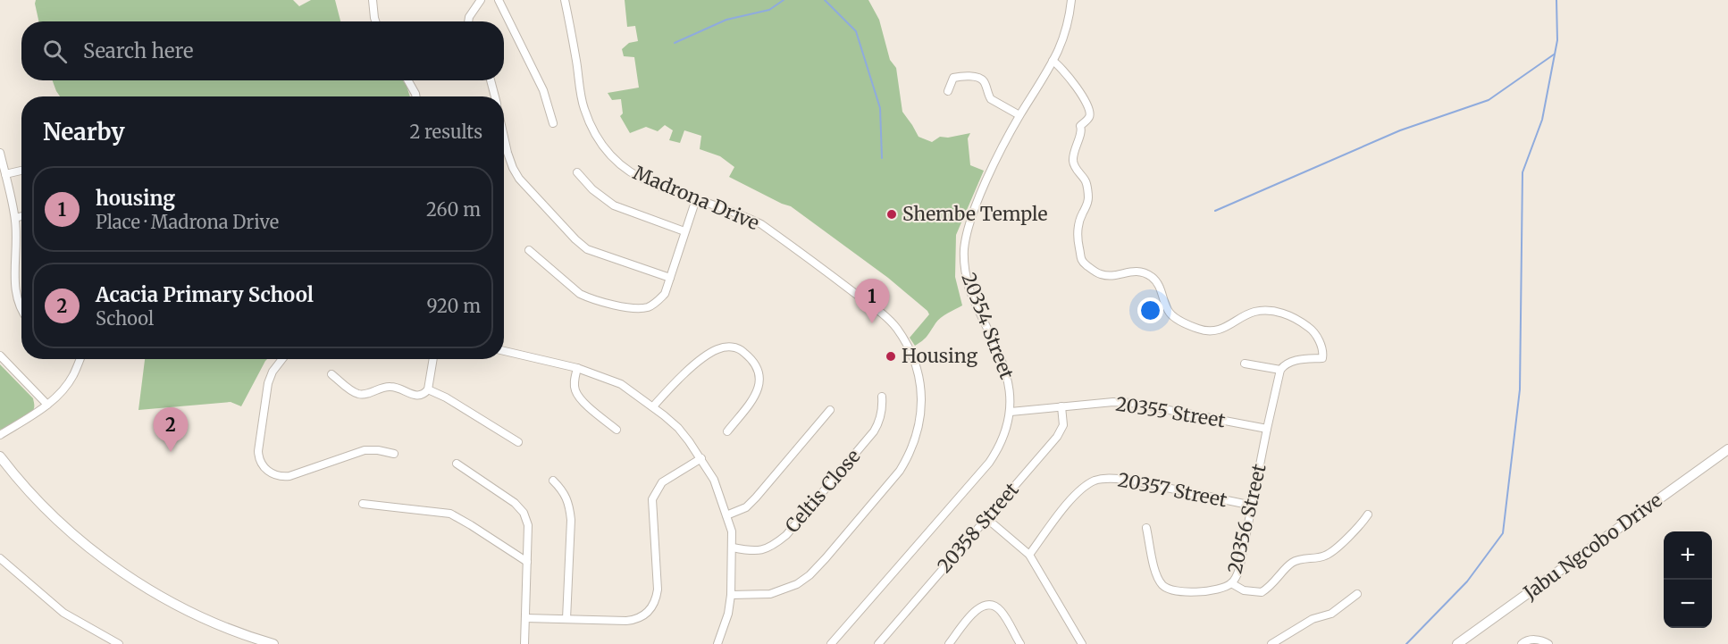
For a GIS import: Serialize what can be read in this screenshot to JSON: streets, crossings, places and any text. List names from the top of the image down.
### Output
{
  "streets": {
    "main road": ["Jabu Ngcobo Drive"],
    "street": [
      "Madrona Drive",
      "20354 Street",
      "20355 Street",
      "20357 Street",
      "Celtis Close",
      "20356 Street",
      "20358 Street"
    ]
  },
  "crossings": [
    ["20354 Street", "20355 Street"],
    ["20355 Street", "20356 Street"],
    ["20355 Street", "20358 Street"],
    ["20357 Street", "20356 Street"]
  ],
  "places": ["Shembe Temple", "Housing"],
  "page": {
    "search": "Search here",
    "heading": ["Nearby", "2 results"],
    "list": [
      {
        "mark": "1",
        "name": "housing",
        "note": "Place · Madrona Drive",
        "value": "260 m"
      },
      {
        "mark": "2",
        "name": "Acacia Primary School",
        "note": "School",
        "value": "920 m"
      }
    ],
    "pins": ["1", "2"],
    "map_buttons": ["+", "−"]
  }
}
